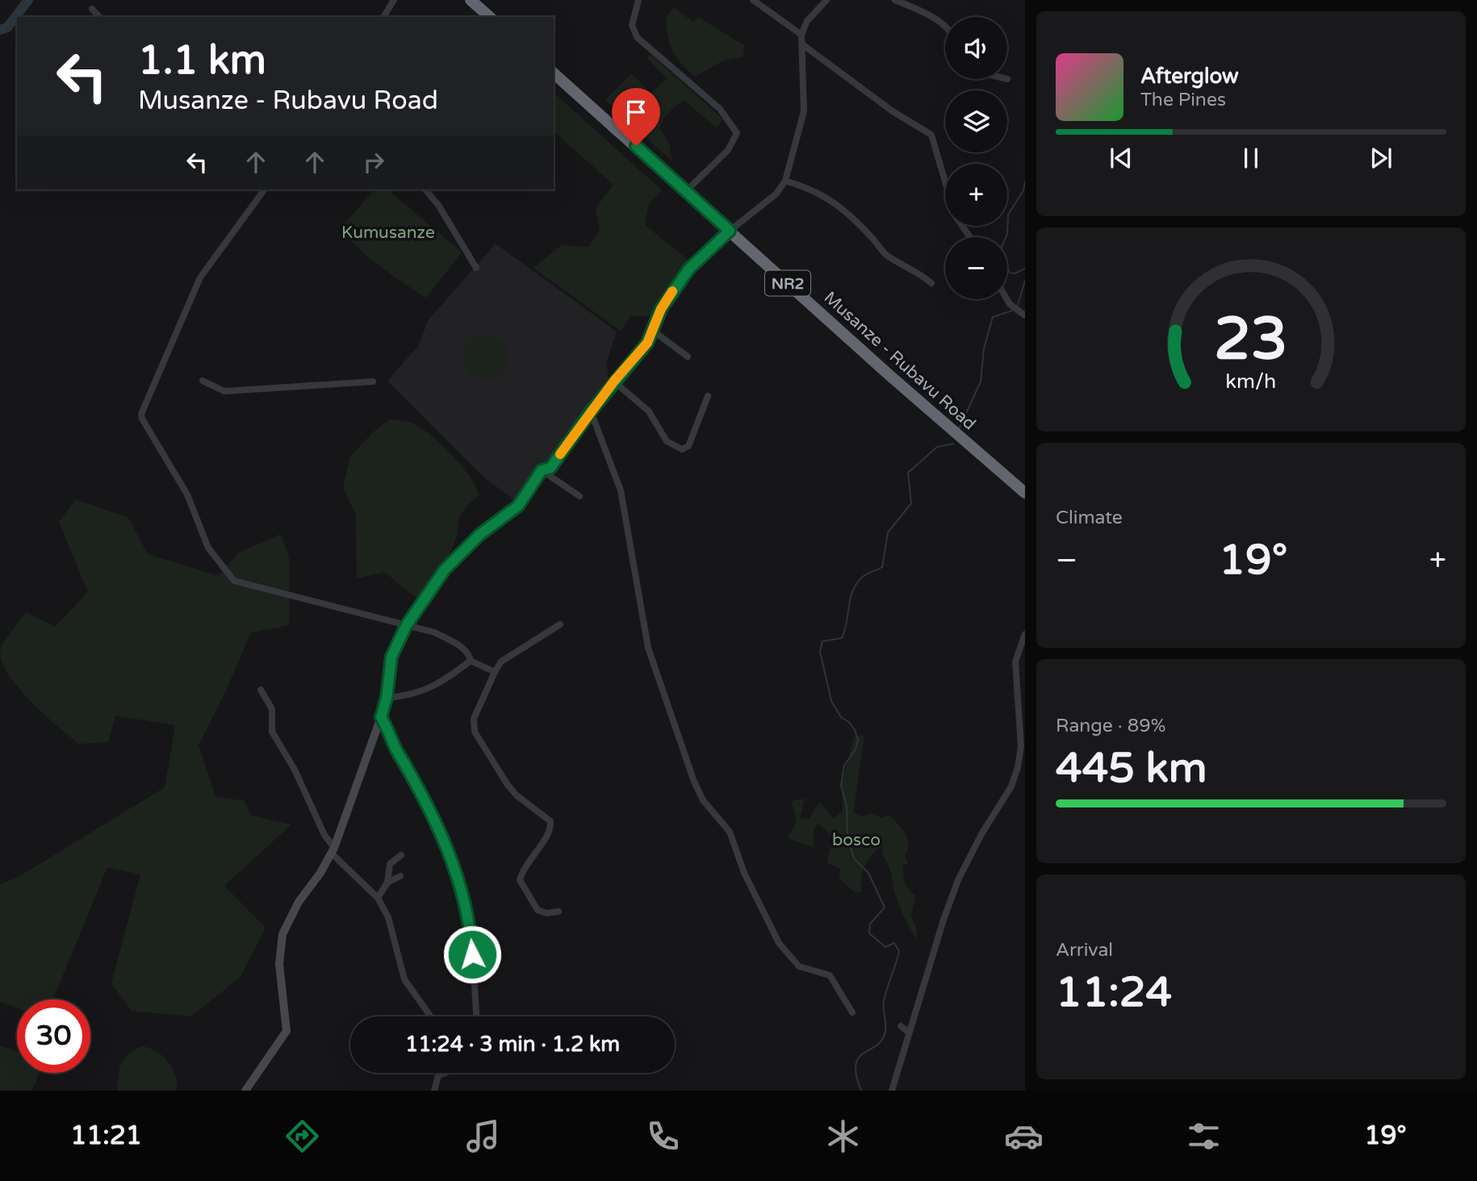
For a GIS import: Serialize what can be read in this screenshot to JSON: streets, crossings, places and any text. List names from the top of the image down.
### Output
{
  "streets": {
    "highway": ["NR2", "Musanze - Rubavu Road"]
  },
  "parks": ["Kumusanze", "bosco"],
  "page": {
    "map_buttons": ["+", "−"],
    "turn": ["1.1 km", "Musanze - Rubavu Road"],
    "song": ["Afterglow", "The Pines"],
    "tile": [
      "Climate",
      ["Range · 89%", "445 km"],
      ["Arrival", "11:24"]
    ],
    "heat": ["−", "19°", "+"],
    "limit": "30",
    "trip": "11:24 · 3 min · 1.2 km",
    "tabs": ["11:21", "19°"],
    "gauge": ["23", "km/h"]
  }
}
